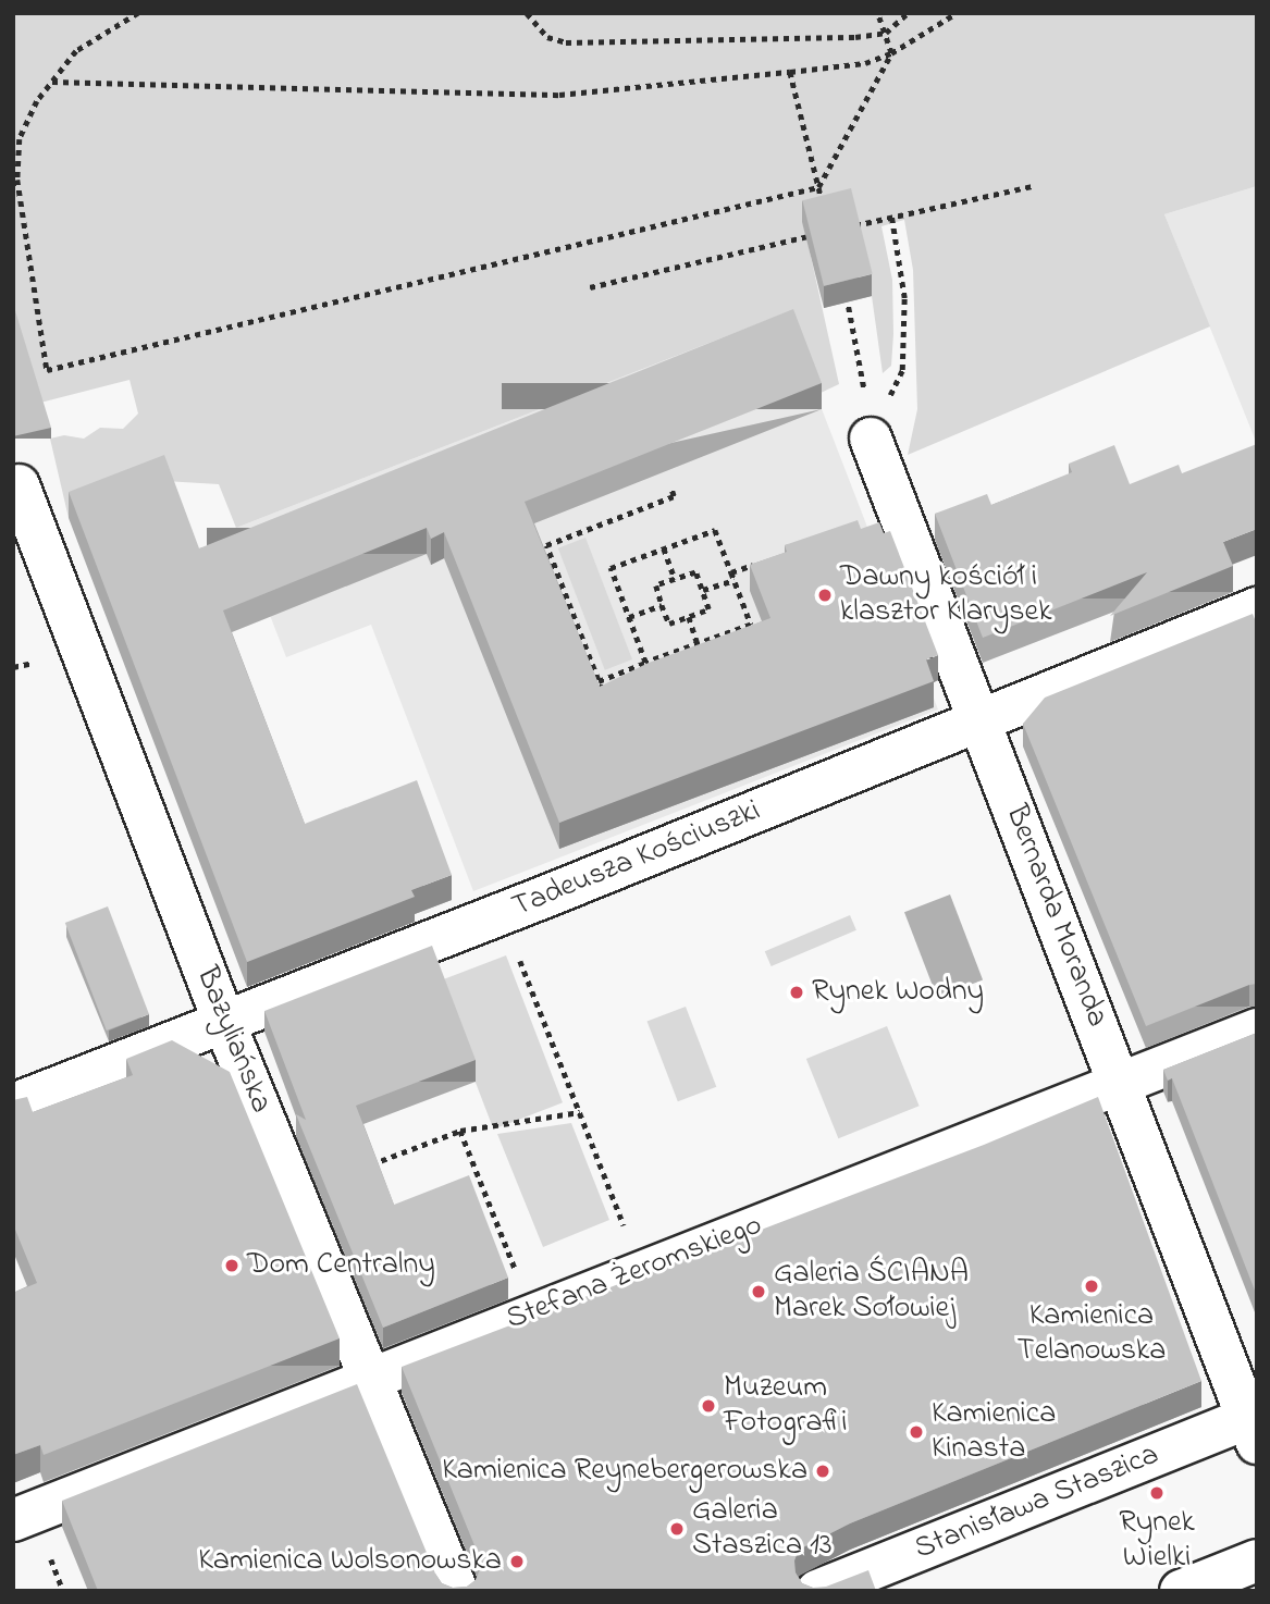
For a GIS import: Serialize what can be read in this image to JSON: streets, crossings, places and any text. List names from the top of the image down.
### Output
{
  "streets": {
    "street": [
      "Tadeusza Kościuszki",
      "Bernarda Moranda",
      "Bazyliańska",
      "Stefana Żeromskiego",
      "Stanisława Staszica"
    ]
  },
  "crossings": [
    ["Tadeusza Kościuszki", "Bernarda Moranda"],
    ["Tadeusza Kościuszki", "Bazyliańska"],
    ["Bernarda Moranda", "Stefana Żeromskiego"],
    ["Bernarda Moranda", "Stanisława Staszica"],
    ["Bazyliańska", "Stefana Żeromskiego"]
  ],
  "places": [
    "Dawny kościół i klasztor Klarysek",
    "Rynek Wodny",
    "Dom Centralny",
    "Kamienica Telanowska",
    "Galeria ŚCIANA Marek Sołowiej",
    "Muzeum Fotografii",
    "Kamienica Kinasta",
    "Kamienica Reynebergerowska",
    "Rynek Wielki",
    "Galeria Staszica 13",
    "Kamienica Wolsonowska"
  ]
}
